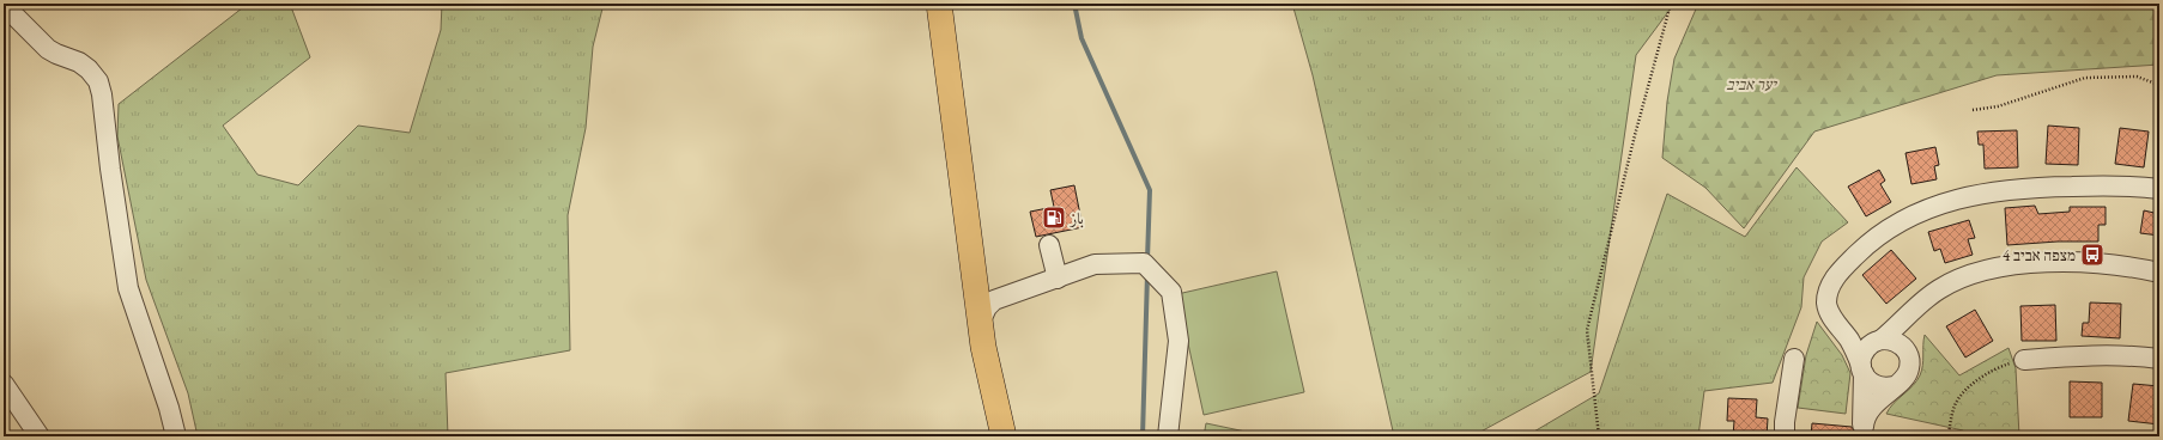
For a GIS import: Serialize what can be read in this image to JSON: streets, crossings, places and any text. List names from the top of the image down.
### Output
{
  "parks": ["יער אביב"],
  "places": {
    "fuel station": ["باز"],
    "bus stop": ["מצפה אביב 4"]
  }
}
